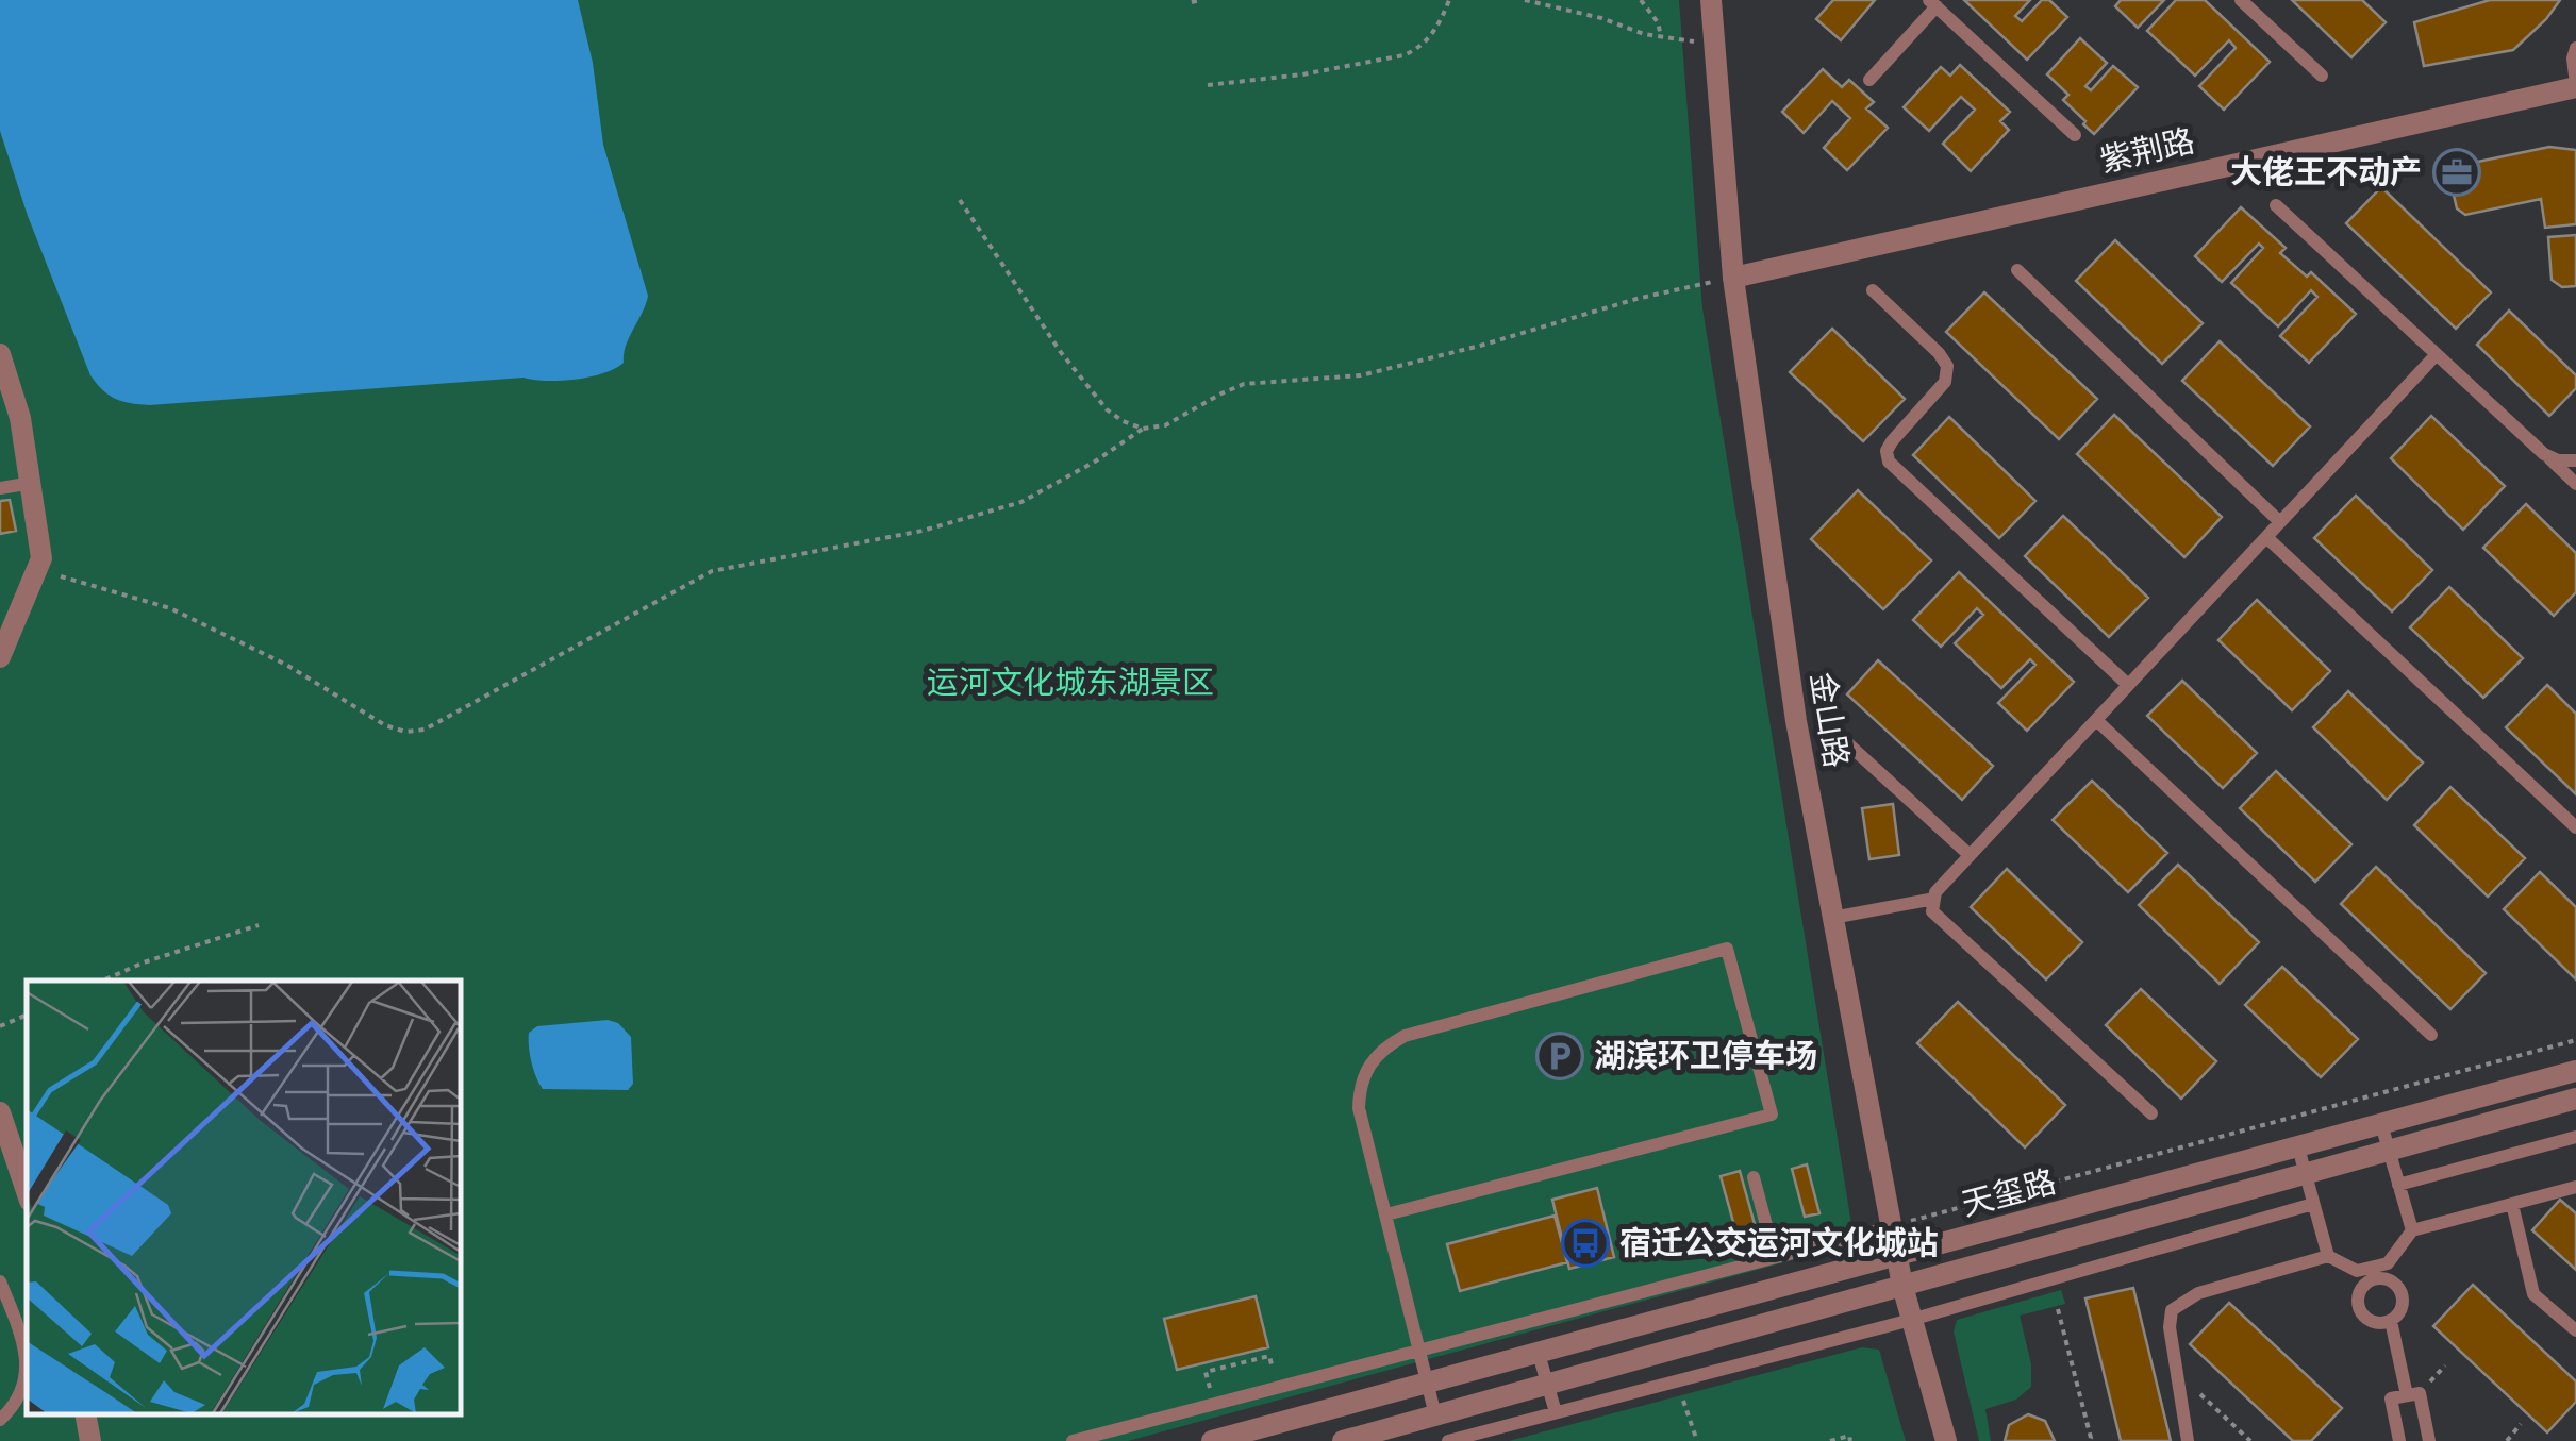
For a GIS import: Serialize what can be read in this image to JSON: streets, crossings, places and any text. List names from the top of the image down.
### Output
{
  "streets": {
    "street": ["紫荆路", "金山路", "天玺路"]
  },
  "crossings": [
    ["紫荆路", "金山路"],
    ["金山路", "天玺路"]
  ],
  "parks": ["运河文化城东湖景区"],
  "places": {
    "office": ["大佬王不动产"],
    "parking": ["湖滨环卫停车场"],
    "bus stop": ["宿迁公交运河文化城站"]
  }
}
